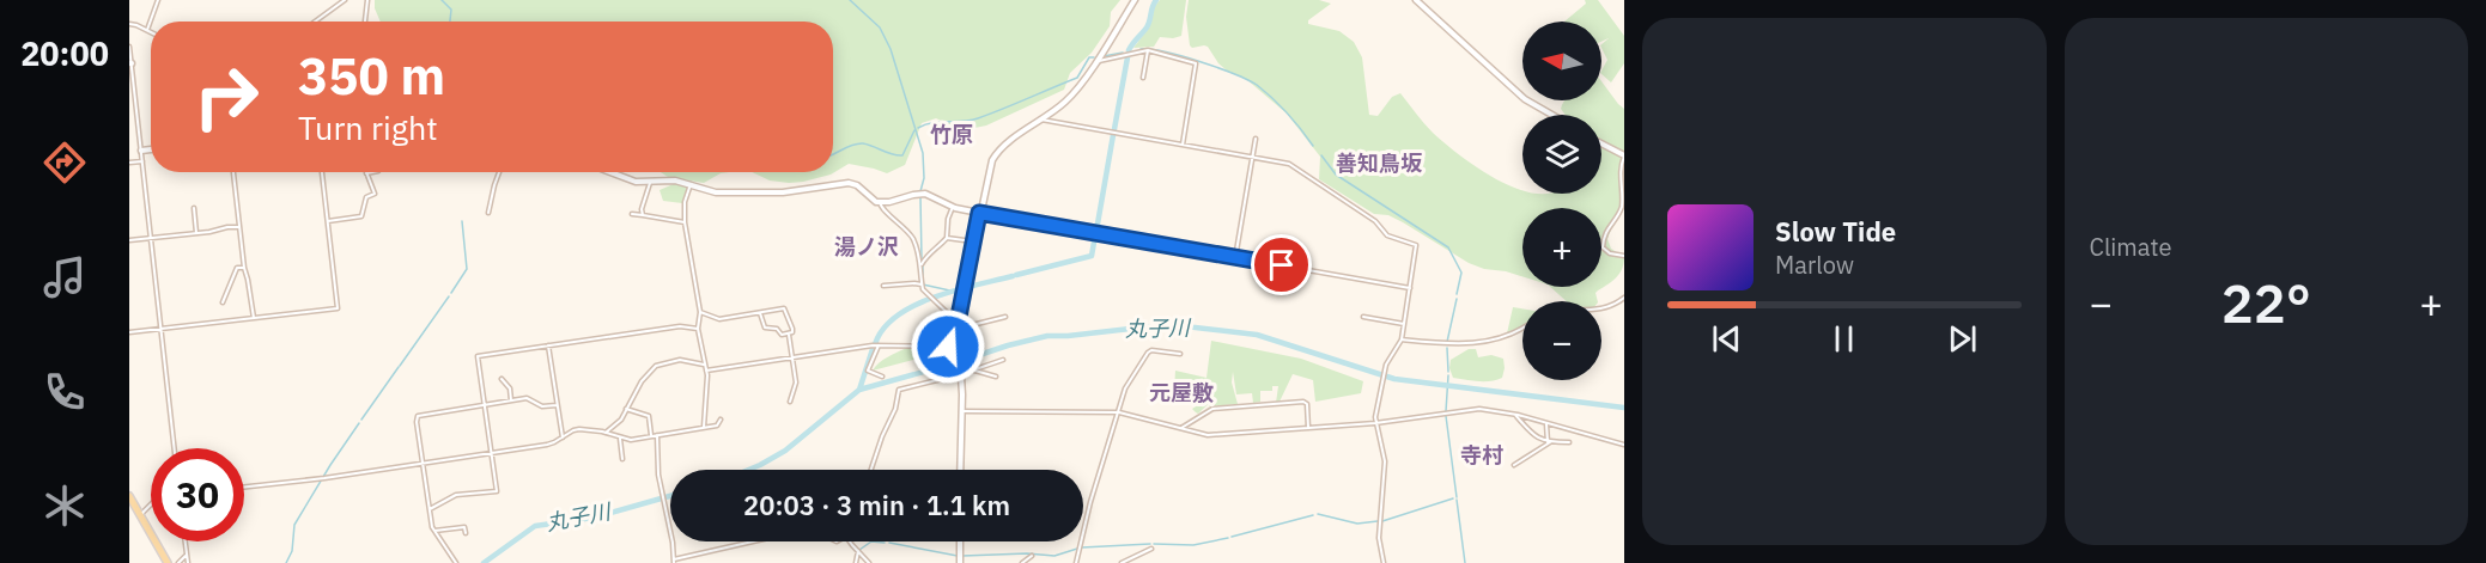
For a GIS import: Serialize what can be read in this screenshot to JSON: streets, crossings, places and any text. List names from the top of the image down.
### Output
{
  "districts": [
    "竹原",
    "善知鳥坂",
    "湯ノ沢",
    "元屋敷",
    "寺村"
  ],
  "water": ["丸子川"],
  "north": "left",
  "page": {
    "tabs": "20:00",
    "tile": "Climate",
    "map_buttons": ["+", "−"],
    "turn": ["350 m", "Turn right"],
    "song": ["Slow Tide", "Marlow"],
    "heat": ["−", "22°", "+"],
    "limit": "30",
    "trip": "20:03 · 3 min · 1.1 km"
  }
}
